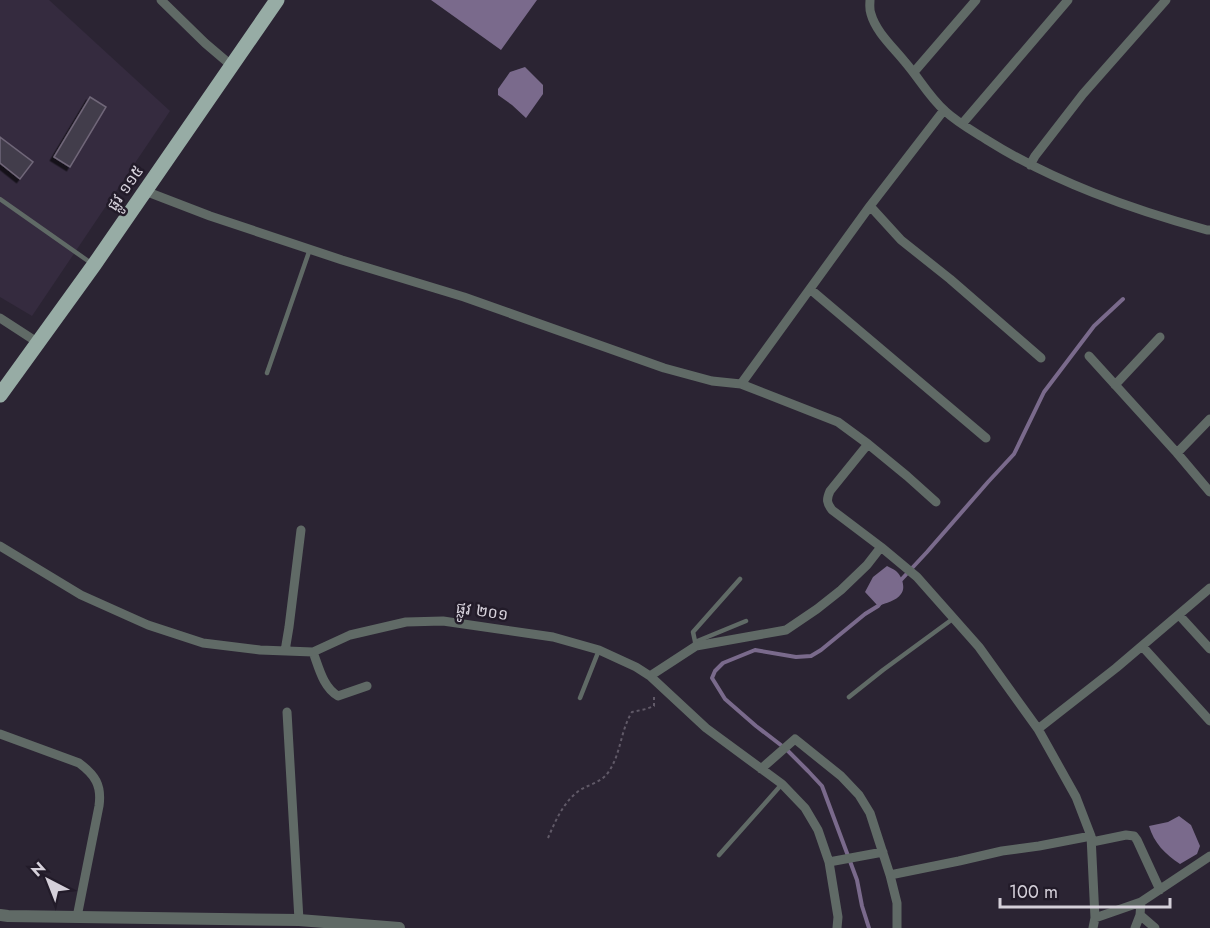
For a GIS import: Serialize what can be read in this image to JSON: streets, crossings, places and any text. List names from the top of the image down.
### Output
{
  "streets": {
    "main road": ["ផ្លូវ ១១៥"],
    "street": ["ផ្លូវ ២០១"]
  },
  "scale_bar": "100 m",
  "north": "top left"
}
